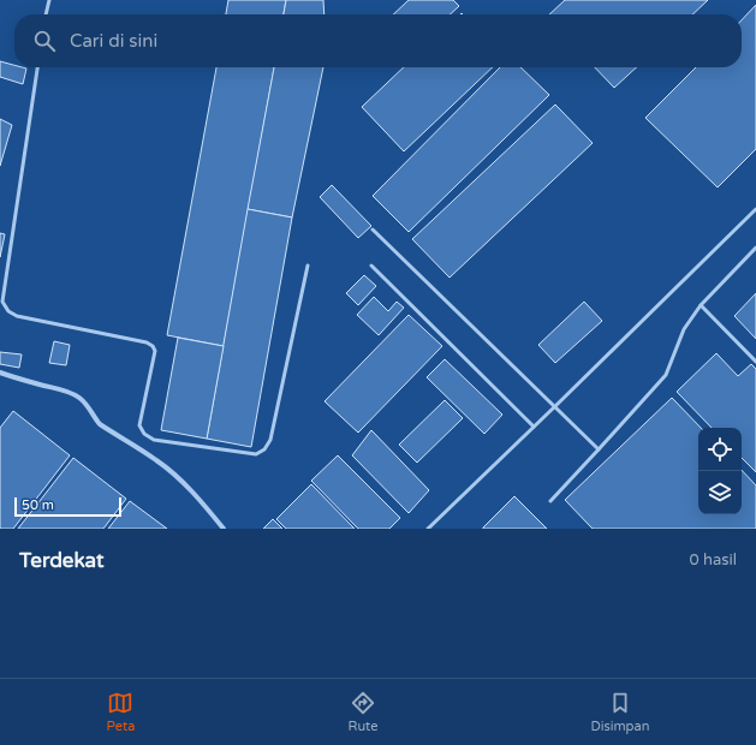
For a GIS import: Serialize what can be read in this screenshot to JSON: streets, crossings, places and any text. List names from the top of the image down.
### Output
{
  "scale_bar": "50 m",
  "page": {
    "search": "Cari di sini",
    "scale": "50 m",
    "heading": ["Terdekat", "0 hasil"],
    "nav": ["Peta", "Rute", "Disimpan"]
  }
}
